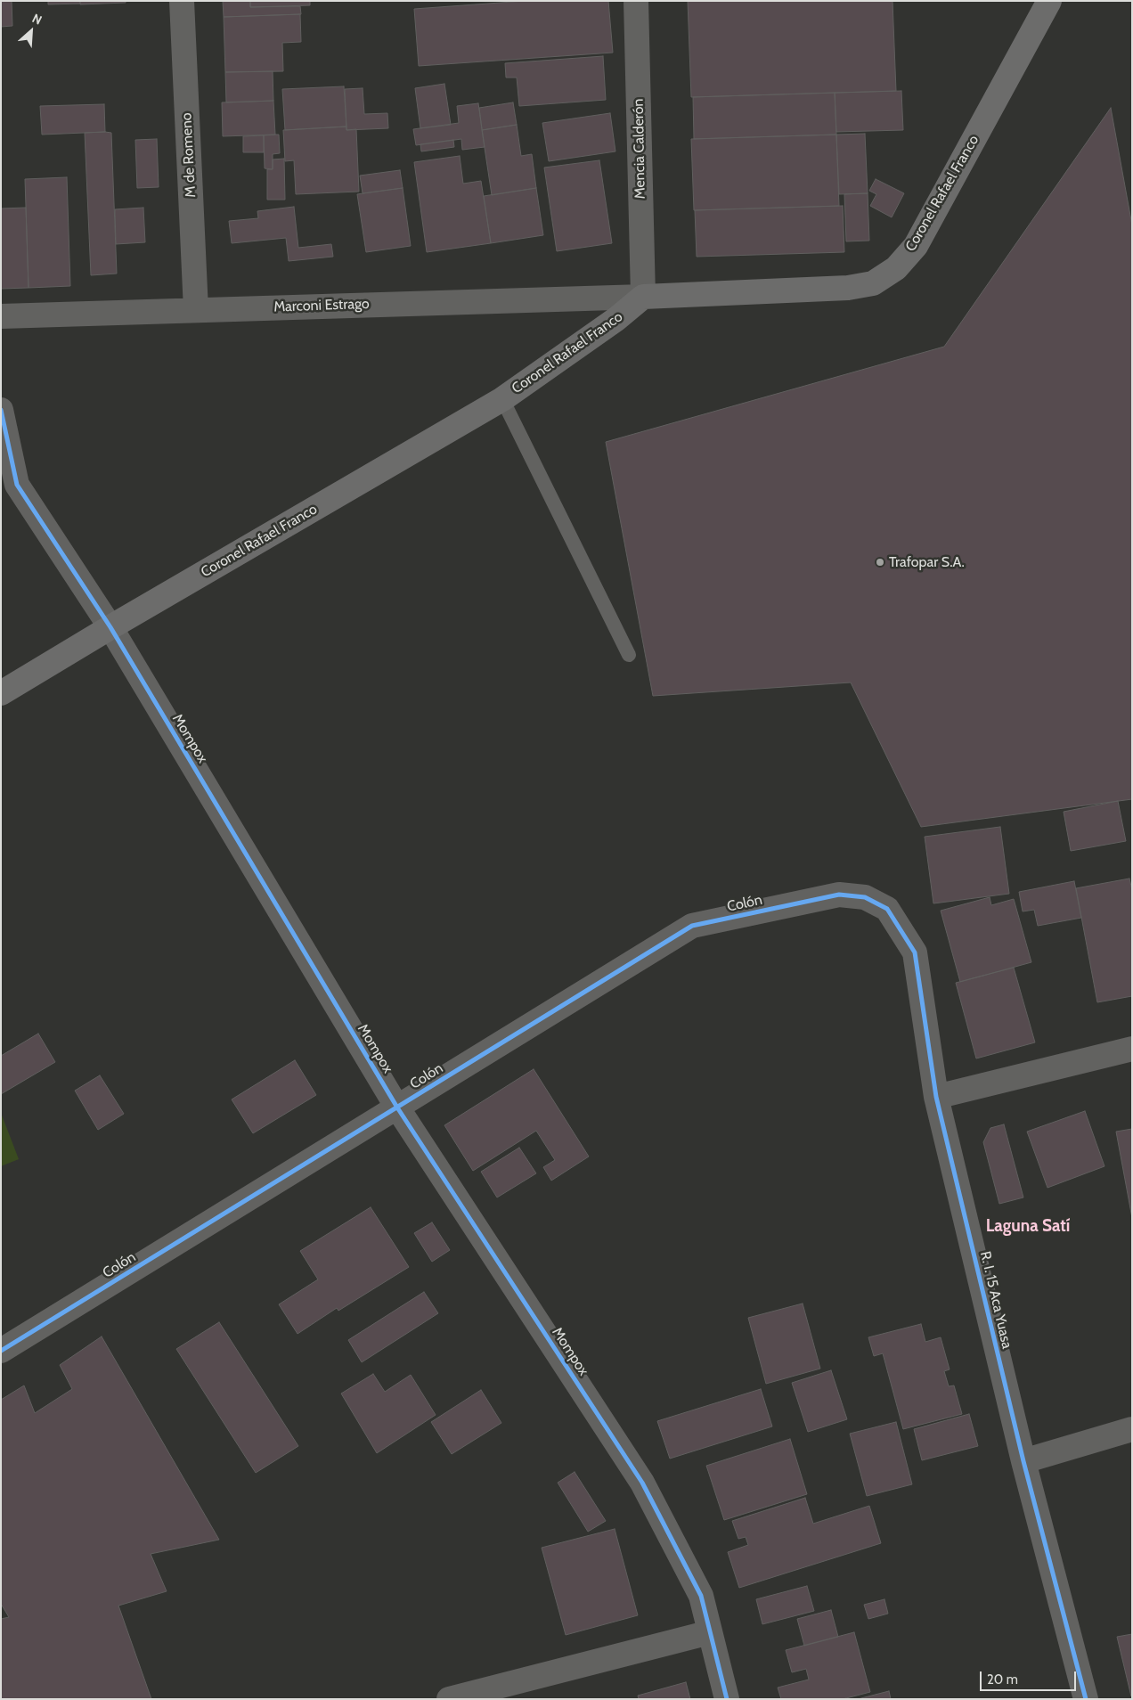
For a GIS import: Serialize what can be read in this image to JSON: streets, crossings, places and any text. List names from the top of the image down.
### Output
{
  "streets": {
    "street": [
      "Mencia Calderón",
      "M de Romeno",
      "Coronel Rafael Franco",
      "Marconi Estrago",
      "Mompox",
      "Colón",
      "R. I. 15 Aca Yuasa"
    ]
  },
  "crossings": [
    ["Mencia Calderón", "Coronel Rafael Franco"],
    ["Mencia Calderón", "Marconi Estrago"],
    ["M de Romeno", "Marconi Estrago"],
    ["Coronel Rafael Franco", "Marconi Estrago"],
    ["Coronel Rafael Franco", "Mompox"],
    ["Mompox", "Colón"],
    ["Colón", "R. I. 15 Aca Yuasa"]
  ],
  "districts": ["Laguna Satí"],
  "places": ["Trafopar S.A."],
  "scale_bar": "20 m",
  "north": "top right"
}
